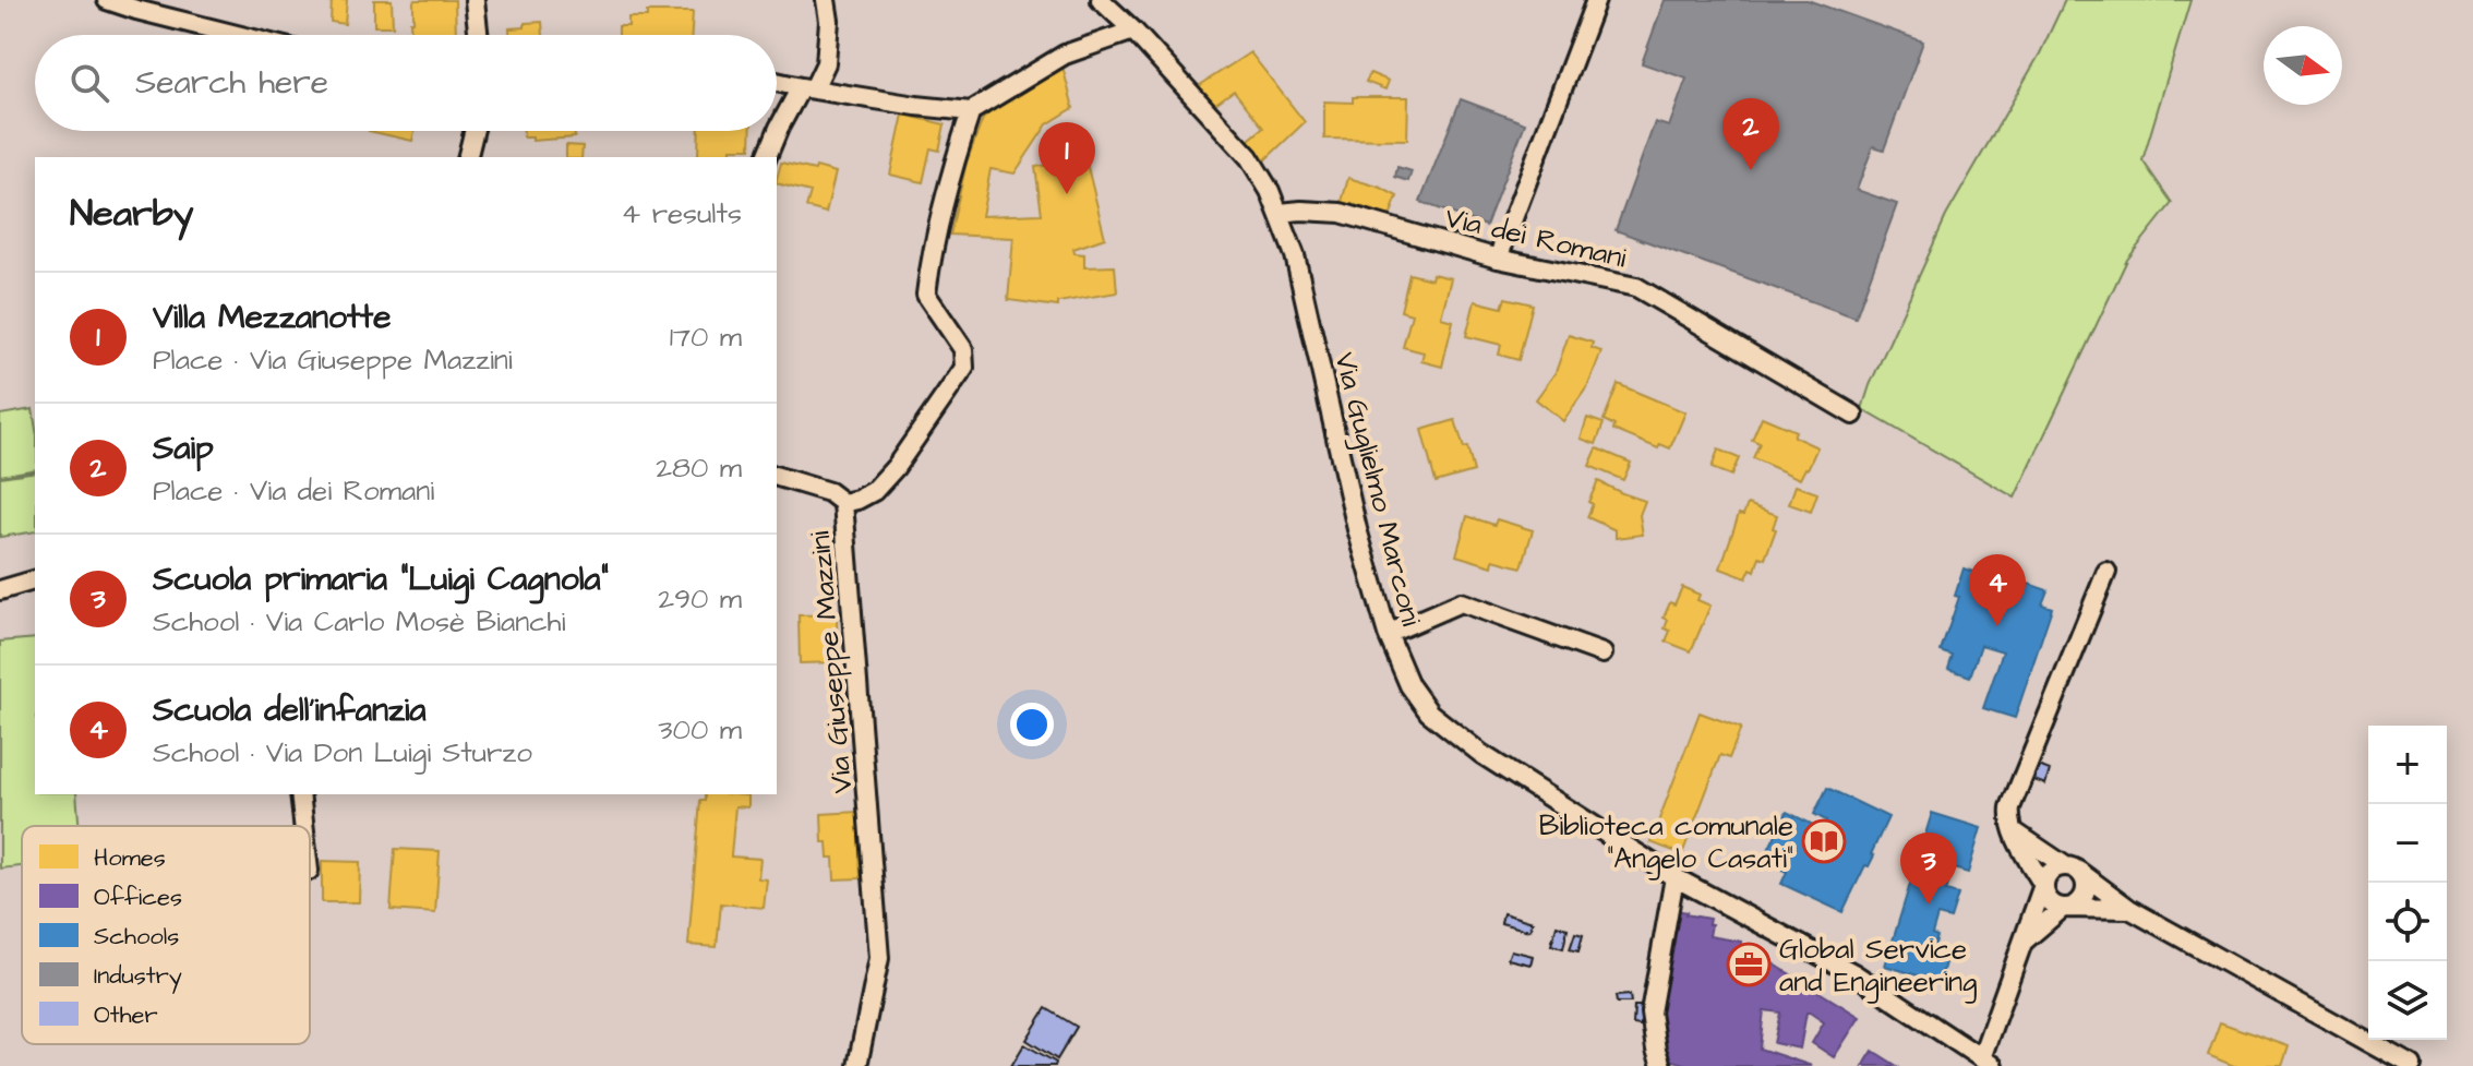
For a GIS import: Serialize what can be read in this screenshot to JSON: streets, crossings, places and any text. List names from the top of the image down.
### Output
{
  "streets": {
    "street": ["Via dei Romani", "Via Guglielmo Marconi", "Via Giuseppe Mazzini"]
  },
  "crossings": [
    ["Via dei Romani", "Via Guglielmo Marconi"]
  ],
  "places": {
    "library": ["Biblioteca comunale \"Angelo Casati\""],
    "office": ["Global Service and Engineering"]
  },
  "legend": [
    "Homes",
    "Offices",
    "Schools",
    "Industry",
    "Other"
  ],
  "north": "right",
  "page": {
    "search": "Search here",
    "pins": [
      "2",
      "1",
      "4",
      "3"
    ],
    "heading": ["Nearby", "4 results"],
    "list": [
      {
        "mark": "1",
        "name": "Villa Mezzanotte",
        "note": "Place · Via Giuseppe Mazzini",
        "value": "170 m"
      },
      {
        "mark": "2",
        "name": "Saip",
        "note": "Place · Via dei Romani",
        "value": "280 m"
      },
      {
        "mark": "3",
        "name": "Scuola primaria \"Luigi Cagnola\"",
        "note": "School · Via Carlo Mosè Bianchi",
        "value": "290 m"
      },
      {
        "mark": "4",
        "name": "Scuola dell'infanzia",
        "note": "School · Via Don Luigi Sturzo",
        "value": "300 m"
      }
    ],
    "map_buttons": ["+", "−"]
  }
}
